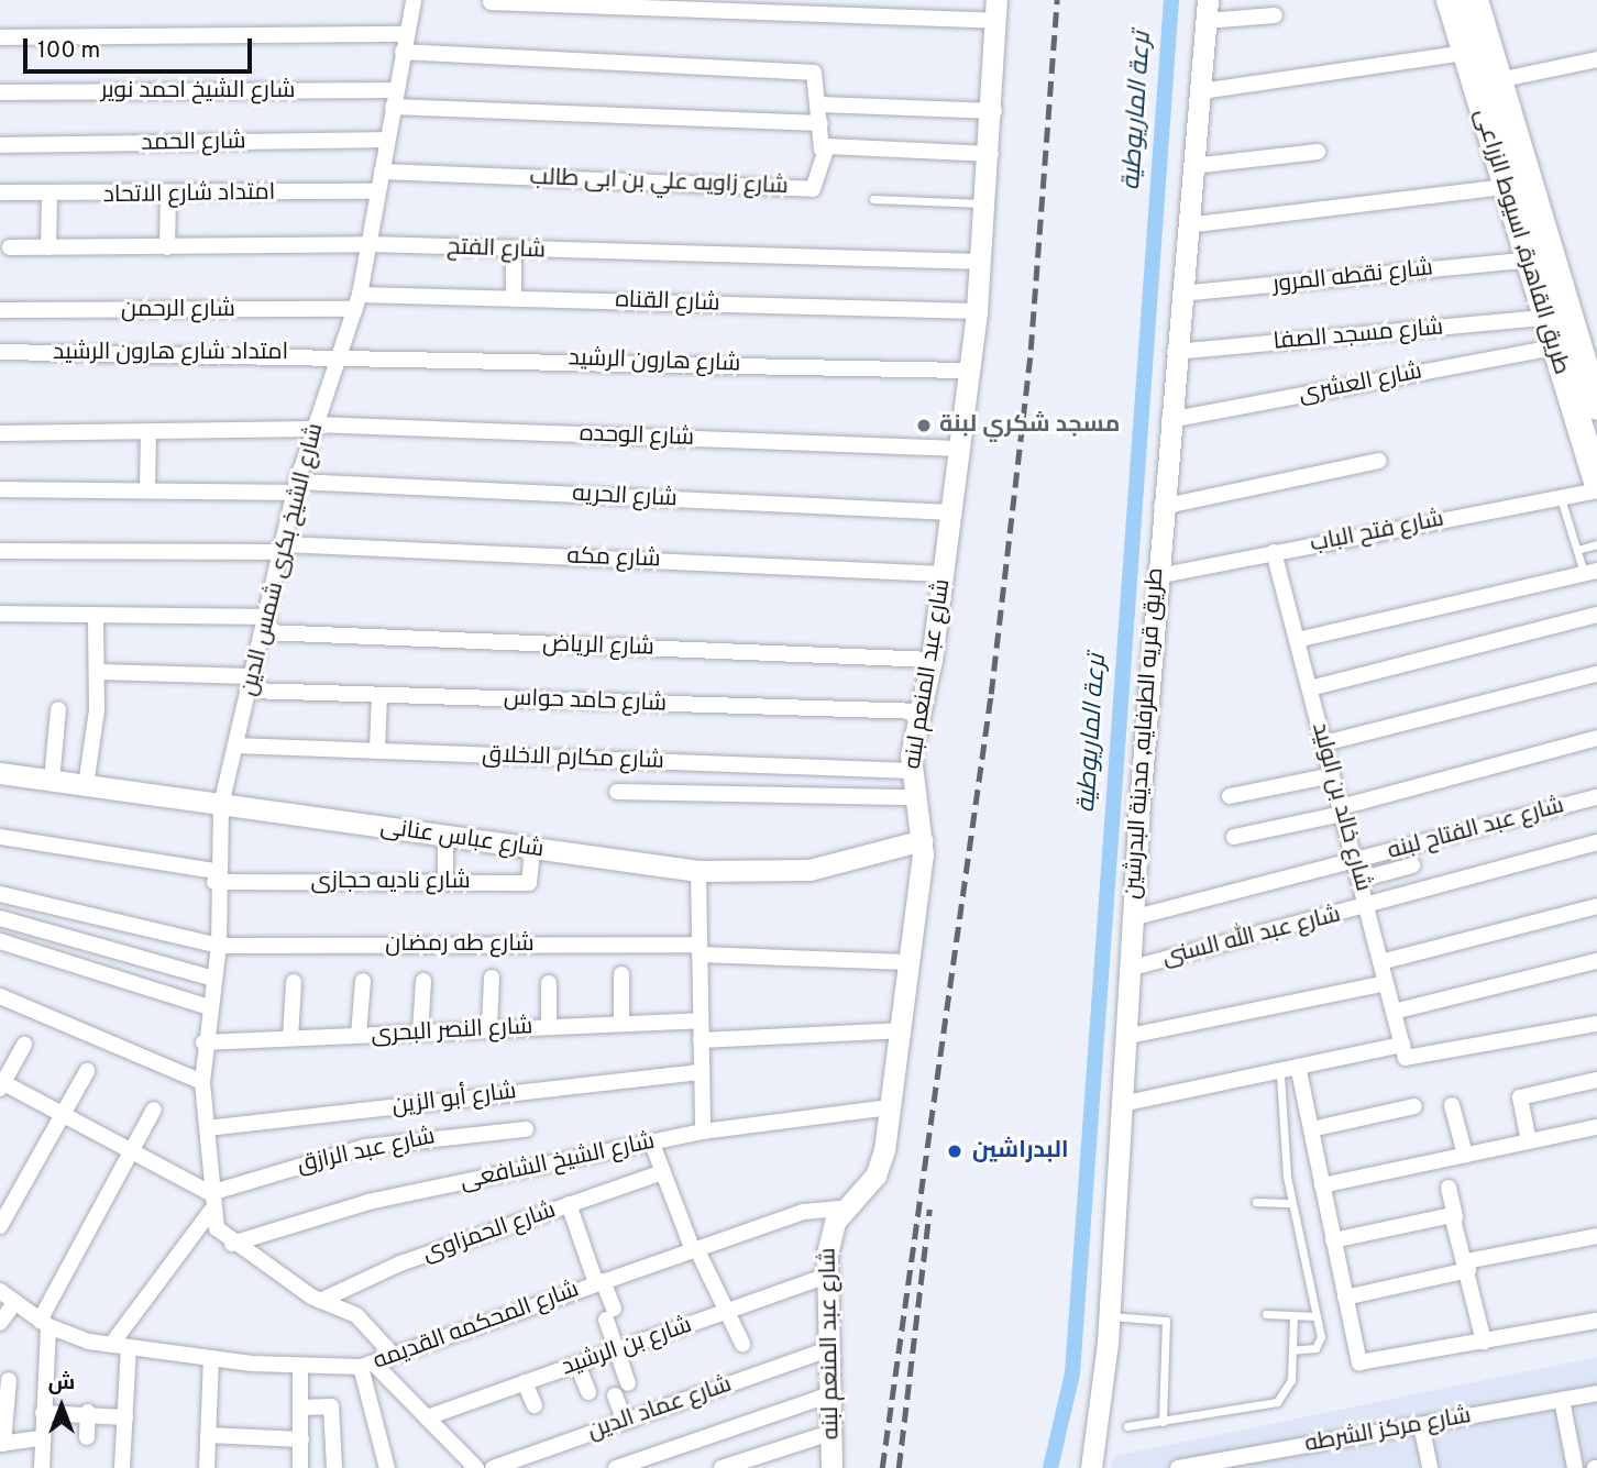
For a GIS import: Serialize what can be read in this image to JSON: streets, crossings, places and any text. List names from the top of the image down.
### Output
{
  "streets": {
    "highway": ["طريق القاهرة, اسيوط الزراعى"],
    "main road": ["شارع عبد المنعم لبنه", "طريق قريه الطرفايه, مدينة البدرشين", "شارع عباس عنانى"],
    "street": [
      "شارع الشيخ احمد نوير",
      "شارع الحمد",
      "شارع زاويه علي بن ابى طالب",
      "امتداد شارع الاتحاد",
      "شارع الفتح",
      "شارع نقطه المرور",
      "شارع القناه",
      "شارع الرحمن",
      "شارع مسجد الصفا",
      "امتداد شارع هارون الرشيد",
      "شارع هارون الرشيد",
      "شارع العشرى",
      "شارع الوحده",
      "شارع الحريه",
      "شارع فتح الباب",
      "شارع مكه",
      "شارع الشيخ بكرى شمس الدين",
      "شارع الرياض",
      "شارع حامد حواس",
      "شارع مكارم الاخلاق",
      "شارع خالد بن الوليد",
      "شارع عبد الفتاح لبنه",
      "شارع ناديه حجازى",
      "شارع عبد الله السنى",
      "شارع طه رمضان",
      "شارع النصر البحرى",
      "شارع أبو الزين",
      "شارع عبد الرازق",
      "شارع الشيخ الشافعى",
      "شارع الحمزاوى",
      "شارع المحكمه القديمه",
      "شارع بن الرشيد",
      "شارع عماد الدين",
      "شارع مركز الشرطه"
    ]
  },
  "crossings": [
    ["شارع الشيخ احمد نوير", "شارع زاويه علي بن ابى طالب"],
    ["شارع الشيخ احمد نوير", "شارع الشيخ بكرى شمس الدين"],
    ["شارع الحمد", "شارع الشيخ بكرى شمس الدين"],
    ["شارع زاويه علي بن ابى طالب", "شارع الشيخ بكرى شمس الدين"],
    ["امتداد شارع الاتحاد", "شارع الشيخ بكرى شمس الدين"],
    ["طريق القاهرة, اسيوط الزراعى", "شارع نقطه المرور"],
    ["طريق القاهرة, اسيوط الزراعى", "شارع مسجد الصفا"],
    ["طريق القاهرة, اسيوط الزراعى", "شارع العشرى"],
    ["شارع الفتح", "شارع الشيخ بكرى شمس الدين"],
    ["شارع الفتح", "شارع عبد المنعم لبنه"],
    ["شارع نقطه المرور", "طريق قريه الطرفايه, مدينة البدرشين"],
    ["شارع القناه", "شارع الرحمن"],
    ["شارع القناه", "شارع الشيخ بكرى شمس الدين"],
    ["شارع القناه", "شارع عبد المنعم لبنه"],
    ["شارع الرحمن", "شارع الشيخ بكرى شمس الدين"],
    ["شارع مسجد الصفا", "طريق قريه الطرفايه, مدينة البدرشين"],
    ["امتداد شارع هارون الرشيد", "شارع هارون الرشيد"],
    ["امتداد شارع هارون الرشيد", "شارع الشيخ بكرى شمس الدين"],
    ["شارع هارون الرشيد", "شارع الشيخ بكرى شمس الدين"],
    ["شارع هارون الرشيد", "شارع عبد المنعم لبنه"],
    ["شارع العشرى", "طريق قريه الطرفايه, مدينة البدرشين"],
    ["شارع الوحده", "شارع الشيخ بكرى شمس الدين"],
    ["شارع الوحده", "شارع عبد المنعم لبنه"],
    ["شارع الحريه", "شارع الشيخ بكرى شمس الدين"],
    ["شارع الحريه", "شارع عبد المنعم لبنه"],
    ["شارع فتح الباب", "طريق قريه الطرفايه, مدينة البدرشين"],
    ["شارع فتح الباب", "شارع خالد بن الوليد"],
    ["شارع مكه", "شارع الشيخ بكرى شمس الدين"],
    ["شارع مكه", "شارع عبد المنعم لبنه"],
    ["شارع الشيخ بكرى شمس الدين", "شارع الرياض"],
    ["شارع الشيخ بكرى شمس الدين", "شارع حامد حواس"],
    ["شارع الشيخ بكرى شمس الدين", "شارع مكارم الاخلاق"],
    ["شارع الشيخ بكرى شمس الدين", "شارع عباس عنانى"],
    ["شارع الشيخ بكرى شمس الدين", "شارع ناديه حجازى"],
    ["شارع الشيخ بكرى شمس الدين", "شارع طه رمضان"],
    ["شارع الشيخ بكرى شمس الدين", "شارع النصر البحرى"],
    ["شارع الشيخ بكرى شمس الدين", "شارع أبو الزين"],
    ["شارع الشيخ بكرى شمس الدين", "شارع عبد الرازق"],
    ["شارع الرياض", "شارع عبد المنعم لبنه"],
    ["شارع عبد المنعم لبنه", "شارع حامد حواس"],
    ["شارع عبد المنعم لبنه", "شارع مكارم الاخلاق"],
    ["شارع عبد المنعم لبنه", "شارع عباس عنانى"],
    ["شارع عبد المنعم لبنه", "شارع طه رمضان"],
    ["شارع عبد المنعم لبنه", "شارع الشيخ الشافعى"],
    ["شارع عبد المنعم لبنه", "شارع المحكمه القديمه"],
    ["شارع عبد المنعم لبنه", "شارع بن الرشيد"],
    ["شارع عبد المنعم لبنه", "شارع عماد الدين"],
    ["طريق قريه الطرفايه, مدينة البدرشين", "شارع عبد الفتاح لبنه"],
    ["طريق قريه الطرفايه, مدينة البدرشين", "شارع عبد الله السنى"],
    ["شارع خالد بن الوليد", "شارع عبد الفتاح لبنه"],
    ["شارع خالد بن الوليد", "شارع عبد الله السنى"],
    ["شارع عباس عنانى", "شارع ناديه حجازى"]
  ],
  "water": ["ترعة الماريوطية"],
  "places": ["مسجد شكري لبنة", "البدراشين"],
  "scale_bar": "100 m",
  "north": "top"
}
